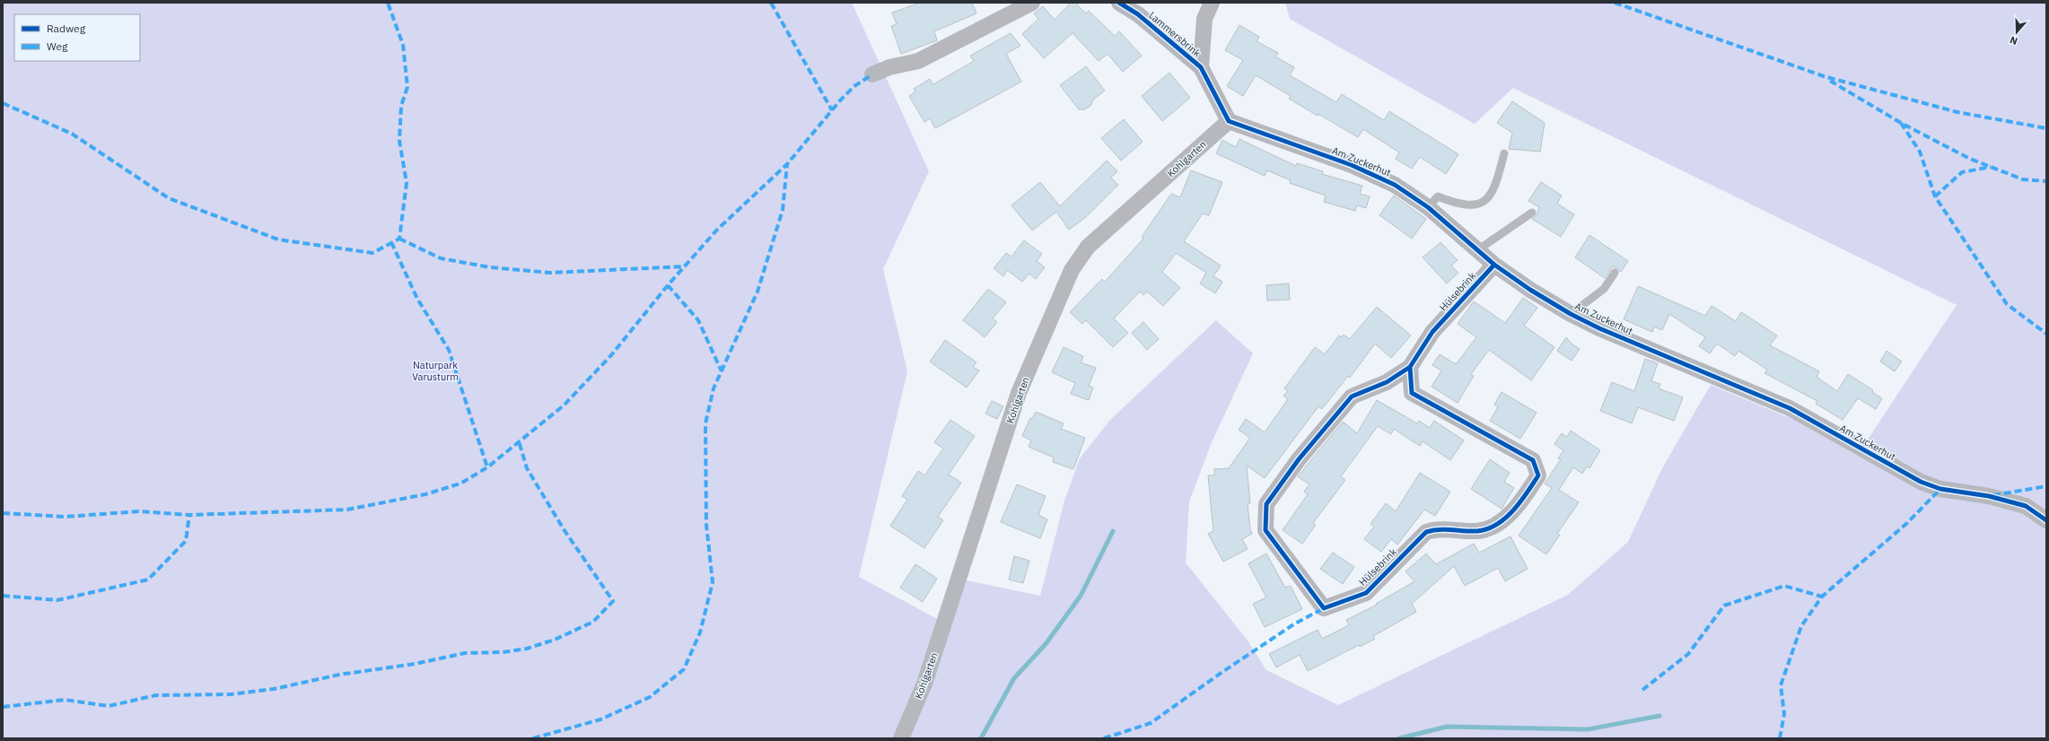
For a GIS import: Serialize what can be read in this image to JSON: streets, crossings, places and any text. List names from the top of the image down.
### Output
{
  "streets": {
    "street": [
      "Lammersbrink",
      "Kohlgarten",
      "Am Zuckerhut",
      "Hülsebrink"
    ]
  },
  "crossings": [
    ["Kohlgarten", "Am Zuckerhut"],
    ["Am Zuckerhut", "Hülsebrink"]
  ],
  "parks": ["Naturpark Varusturm"],
  "legend": ["Radweg", "Weg"],
  "north": "bottom"
}
